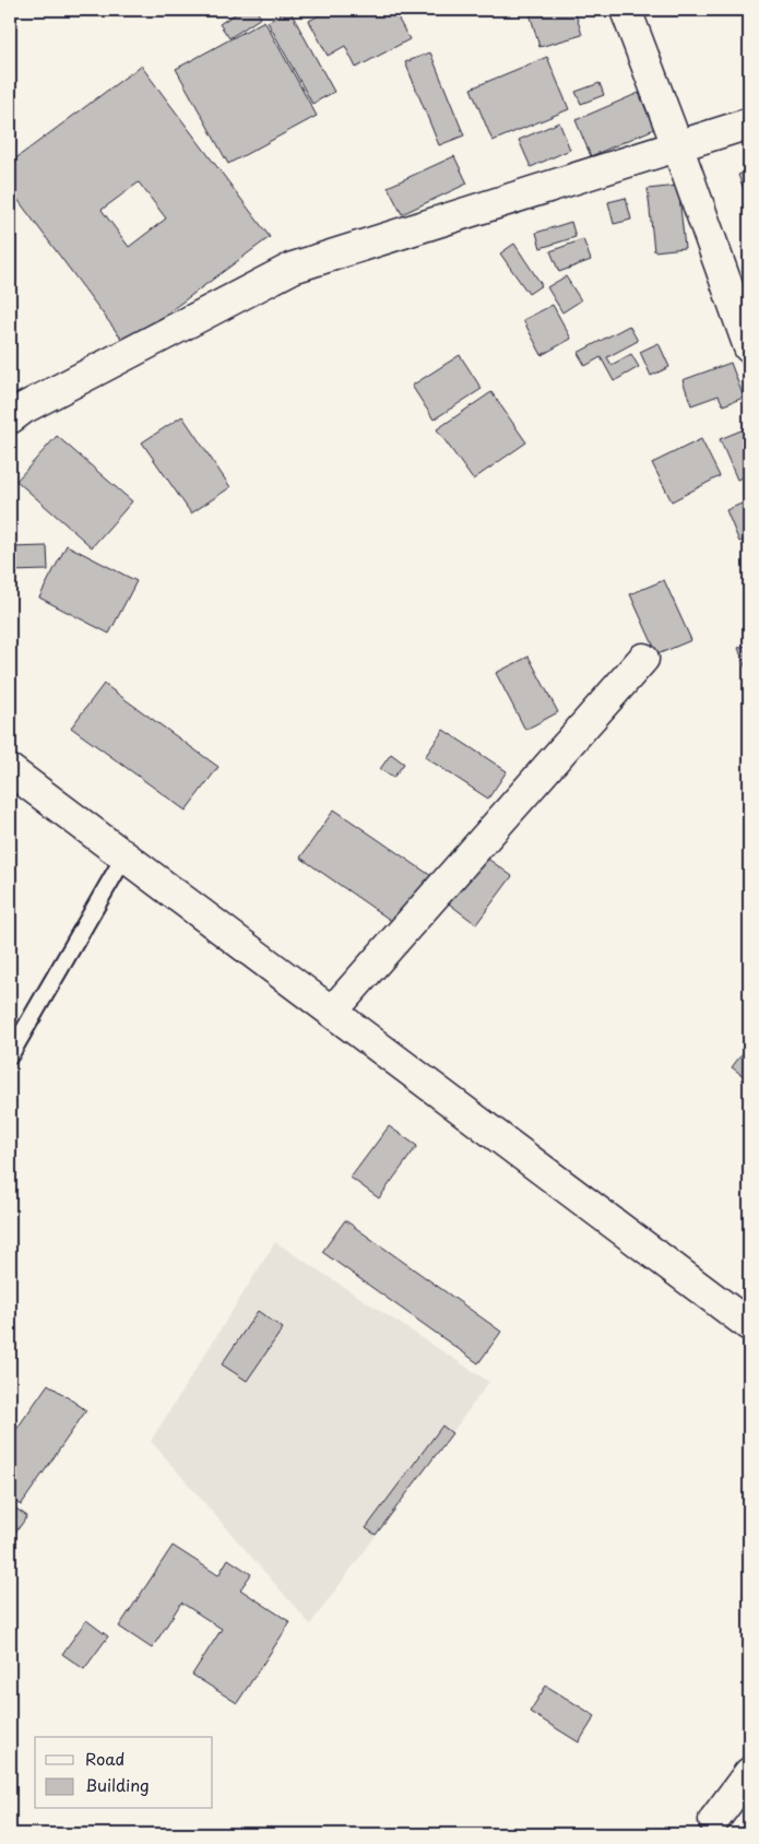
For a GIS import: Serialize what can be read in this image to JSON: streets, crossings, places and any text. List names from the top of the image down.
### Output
{
  "legend": ["Road", "Building"]
}
